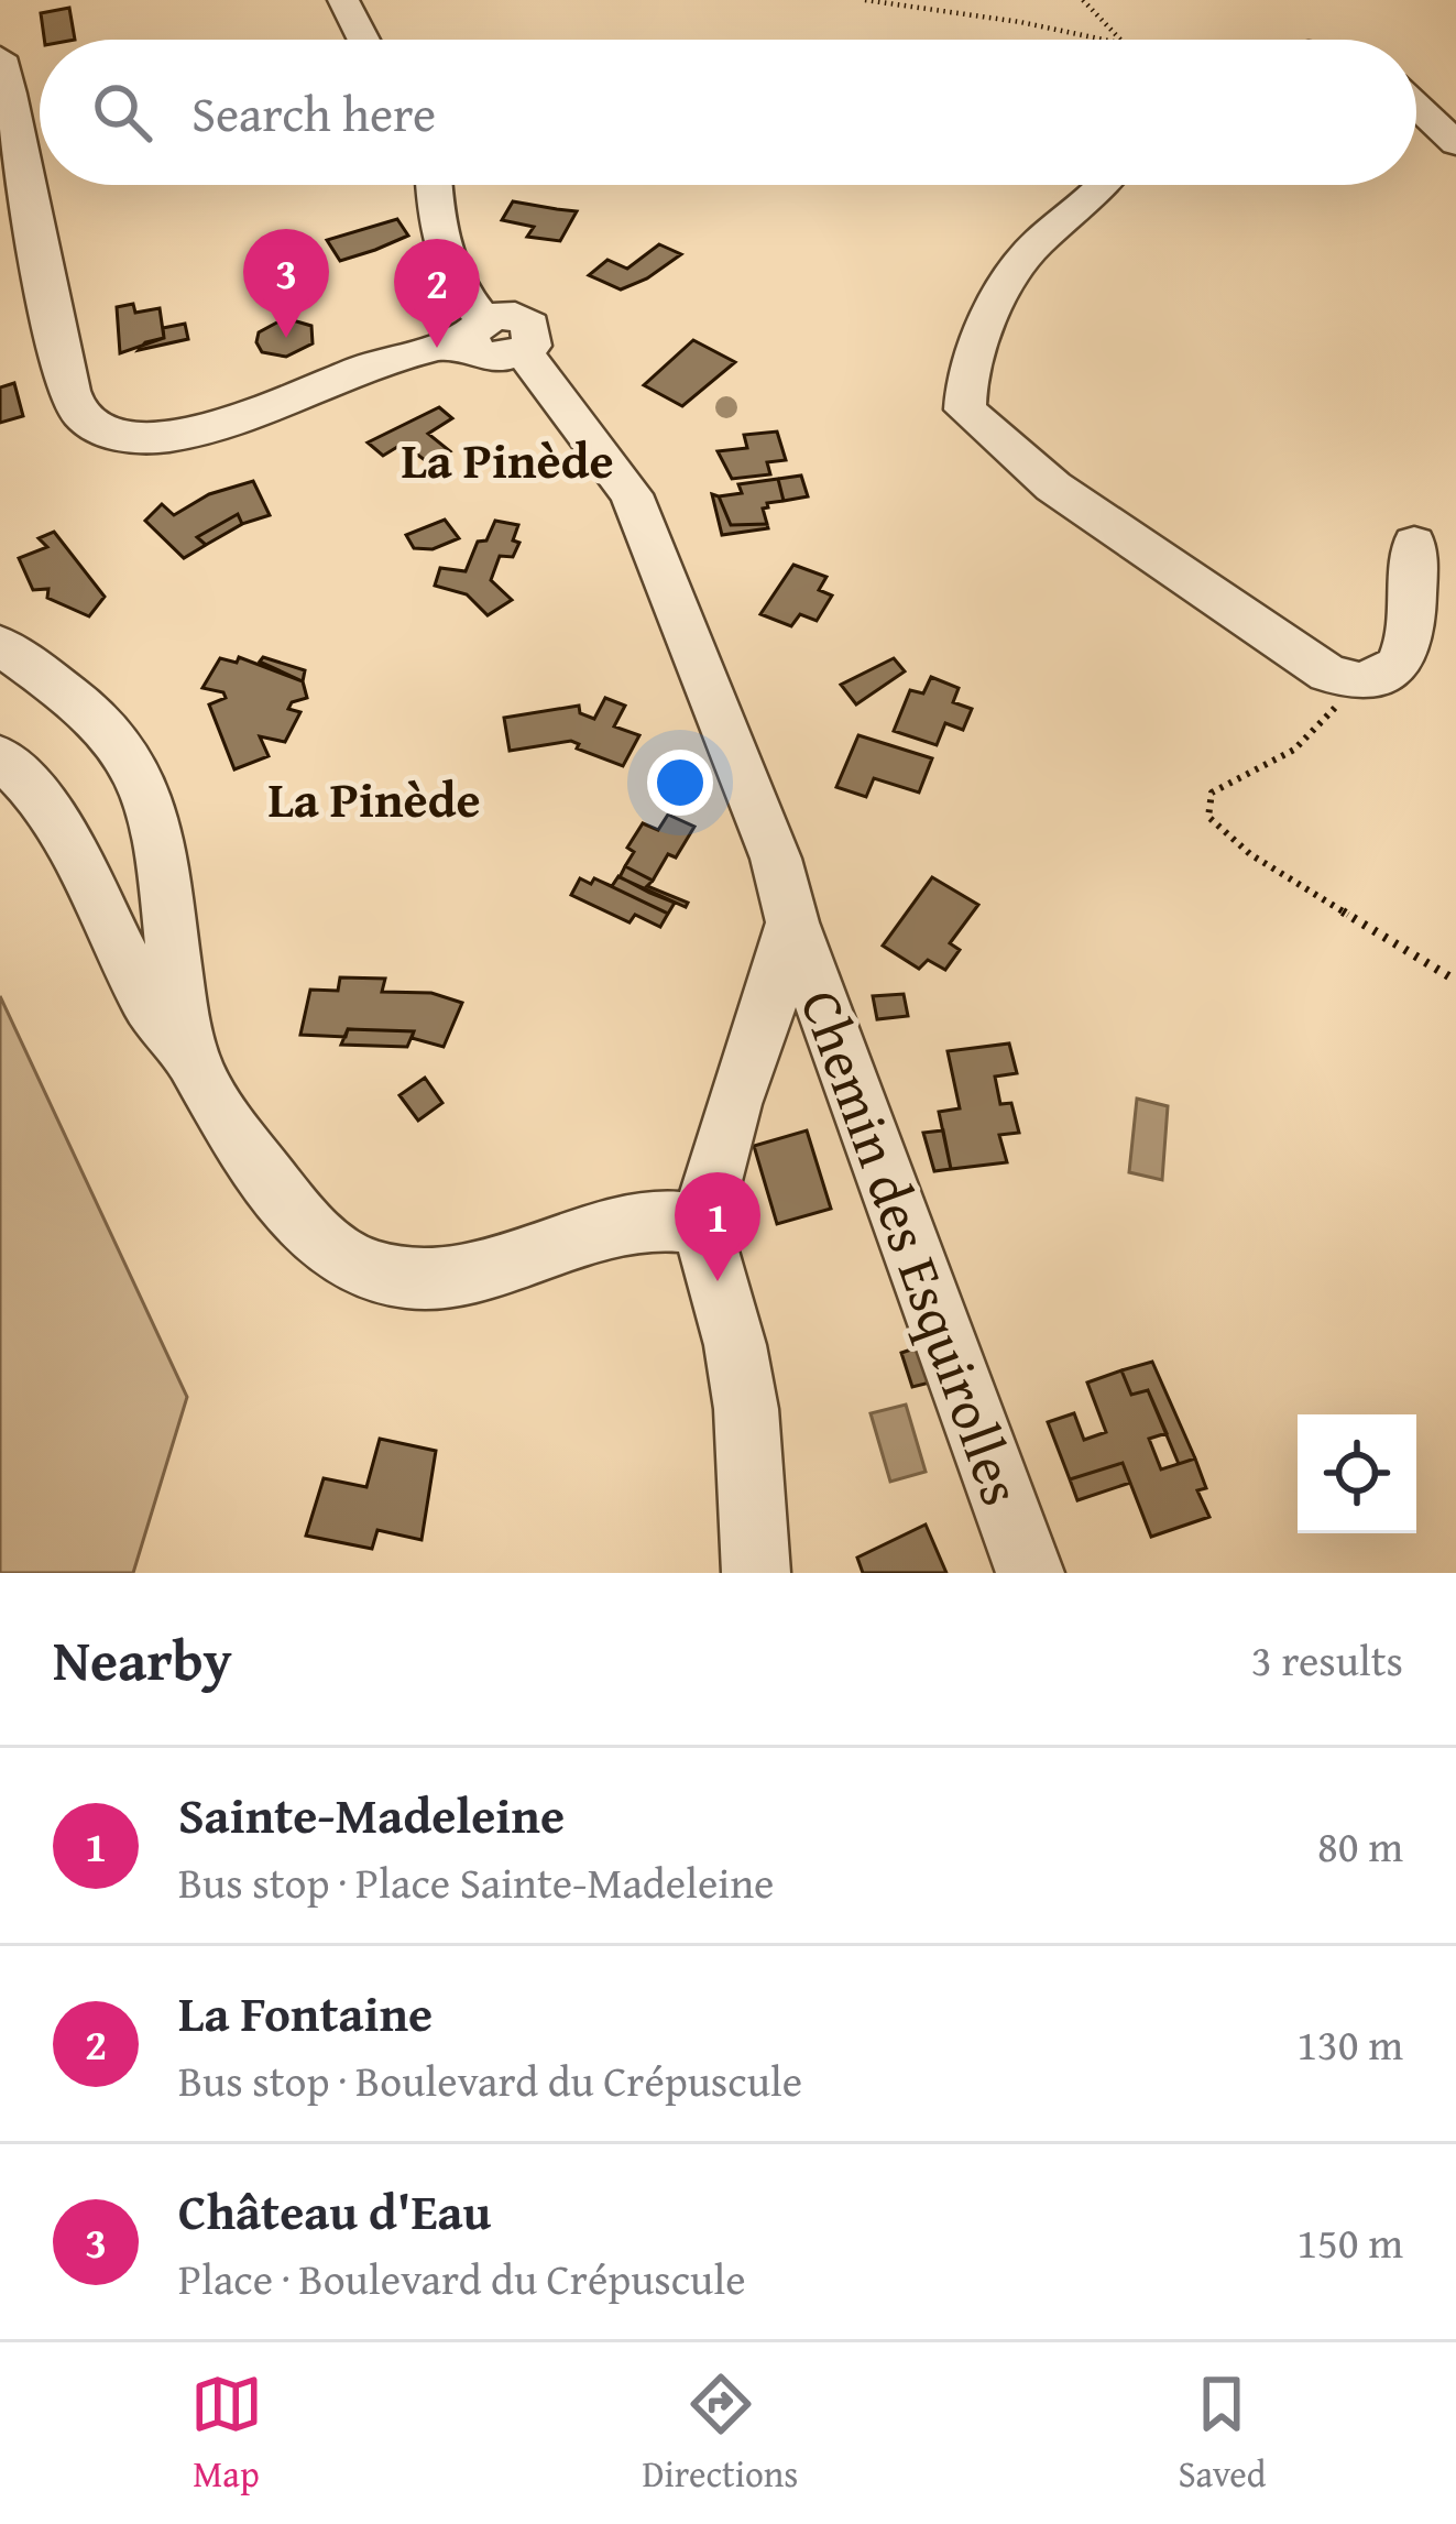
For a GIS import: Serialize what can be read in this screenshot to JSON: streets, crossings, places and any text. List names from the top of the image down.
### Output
{
  "streets": {
    "street": ["Chemin des Esquirolles"]
  },
  "districts": ["La Pinède", "La Pinède"],
  "page": {
    "search": "Search here",
    "pins": ["3", "2", "1"],
    "heading": ["Nearby", "3 results"],
    "list": [
      {
        "mark": "1",
        "name": "Sainte-Madeleine",
        "note": "Bus stop · Place Sainte-Madeleine",
        "value": "80 m"
      },
      {
        "mark": "2",
        "name": "La Fontaine",
        "note": "Bus stop · Boulevard du Crépuscule",
        "value": "130 m"
      },
      {
        "mark": "3",
        "name": "Château d'Eau",
        "note": "Place · Boulevard du Crépuscule",
        "value": "150 m"
      }
    ],
    "nav": ["Map", "Directions", "Saved"]
  }
}
